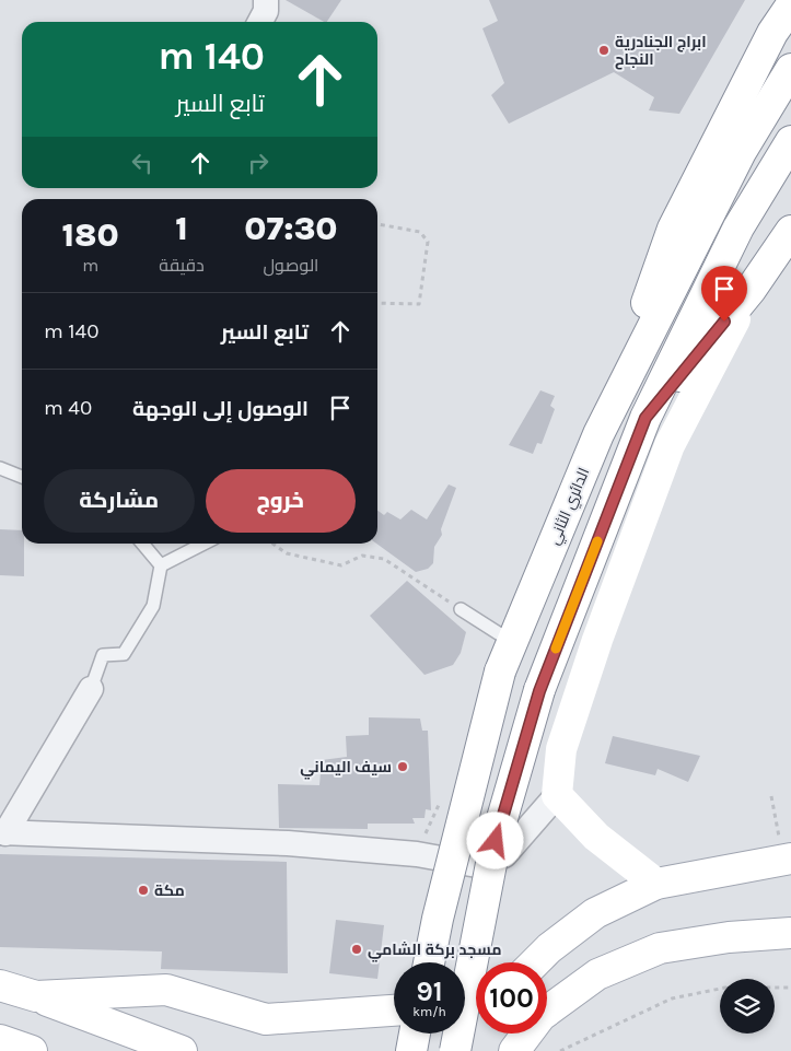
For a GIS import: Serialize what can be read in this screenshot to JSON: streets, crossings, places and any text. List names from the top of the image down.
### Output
{
  "streets": {
    "main road": ["الدائري الثاني"]
  },
  "places": [
    "ابراج الجنادرية النجاح",
    "سيف اليماني",
    "مكة",
    "مسجد بركة الشامي"
  ],
  "page": {
    "turn": ["140 m", "تابع السير"],
    "eta": [
      "07:30",
      "الوصول",
      "1",
      "دقيقة",
      "180",
      "m"
    ],
    "list": [
      {
        "name": "تابع السير",
        "value": "140 m"
      },
      {
        "name": "الوصول إلى الوجهة",
        "value": "40 m"
      }
    ],
    "buttons": ["خروج", "مشاركة"],
    "speed": "91 km/h",
    "limit": "100"
  }
}
